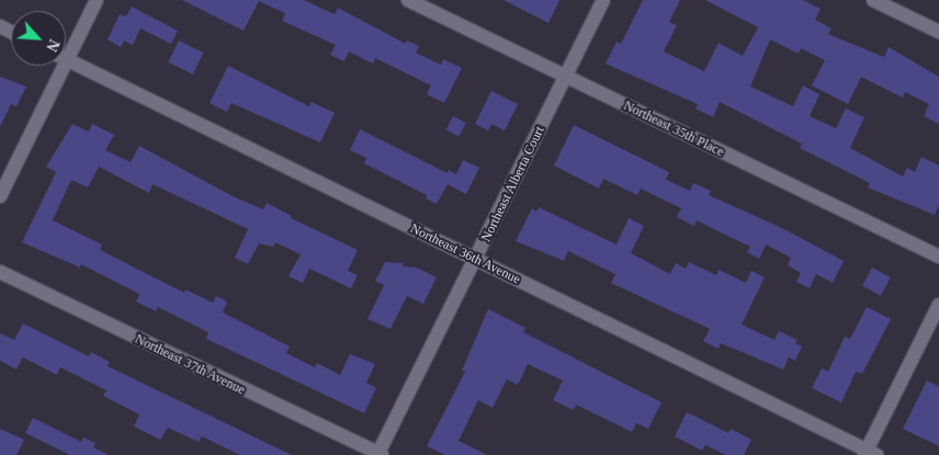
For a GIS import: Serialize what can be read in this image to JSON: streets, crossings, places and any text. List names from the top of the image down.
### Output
{
  "streets": {
    "street": [
      "Northeast 35th Place",
      "Northeast Alberta Court",
      "Northeast 36th Avenue",
      "Northeast 37th Avenue"
    ]
  },
  "crossings": [
    ["Northeast 35th Place", "Northeast Alberta Court"],
    ["Northeast Alberta Court", "Northeast 36th Avenue"],
    ["Northeast Alberta Court", "Northeast 37th Avenue"]
  ],
  "north": "bottom right"
}
